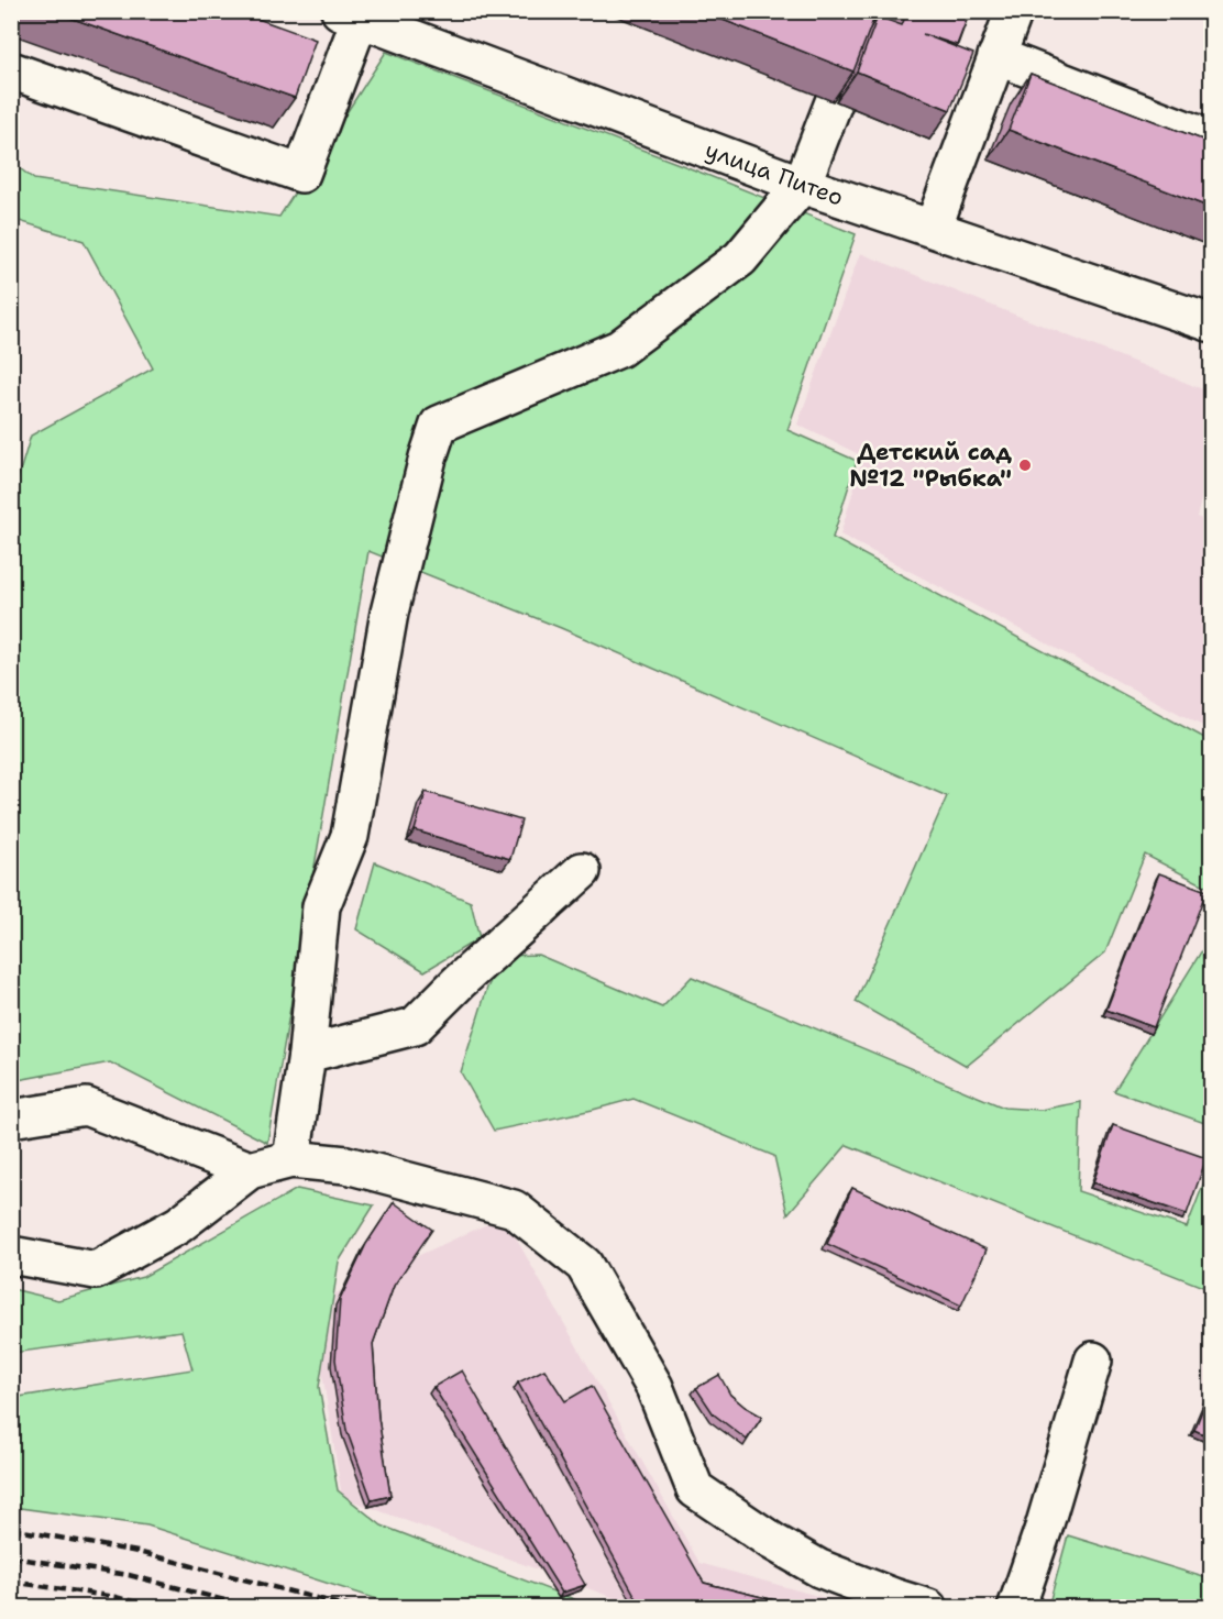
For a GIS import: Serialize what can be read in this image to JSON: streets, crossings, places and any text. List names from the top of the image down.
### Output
{
  "streets": {
    "street": ["улица Питео"]
  },
  "places": ["Детский сад №12 \"Рыбка\""]
}
